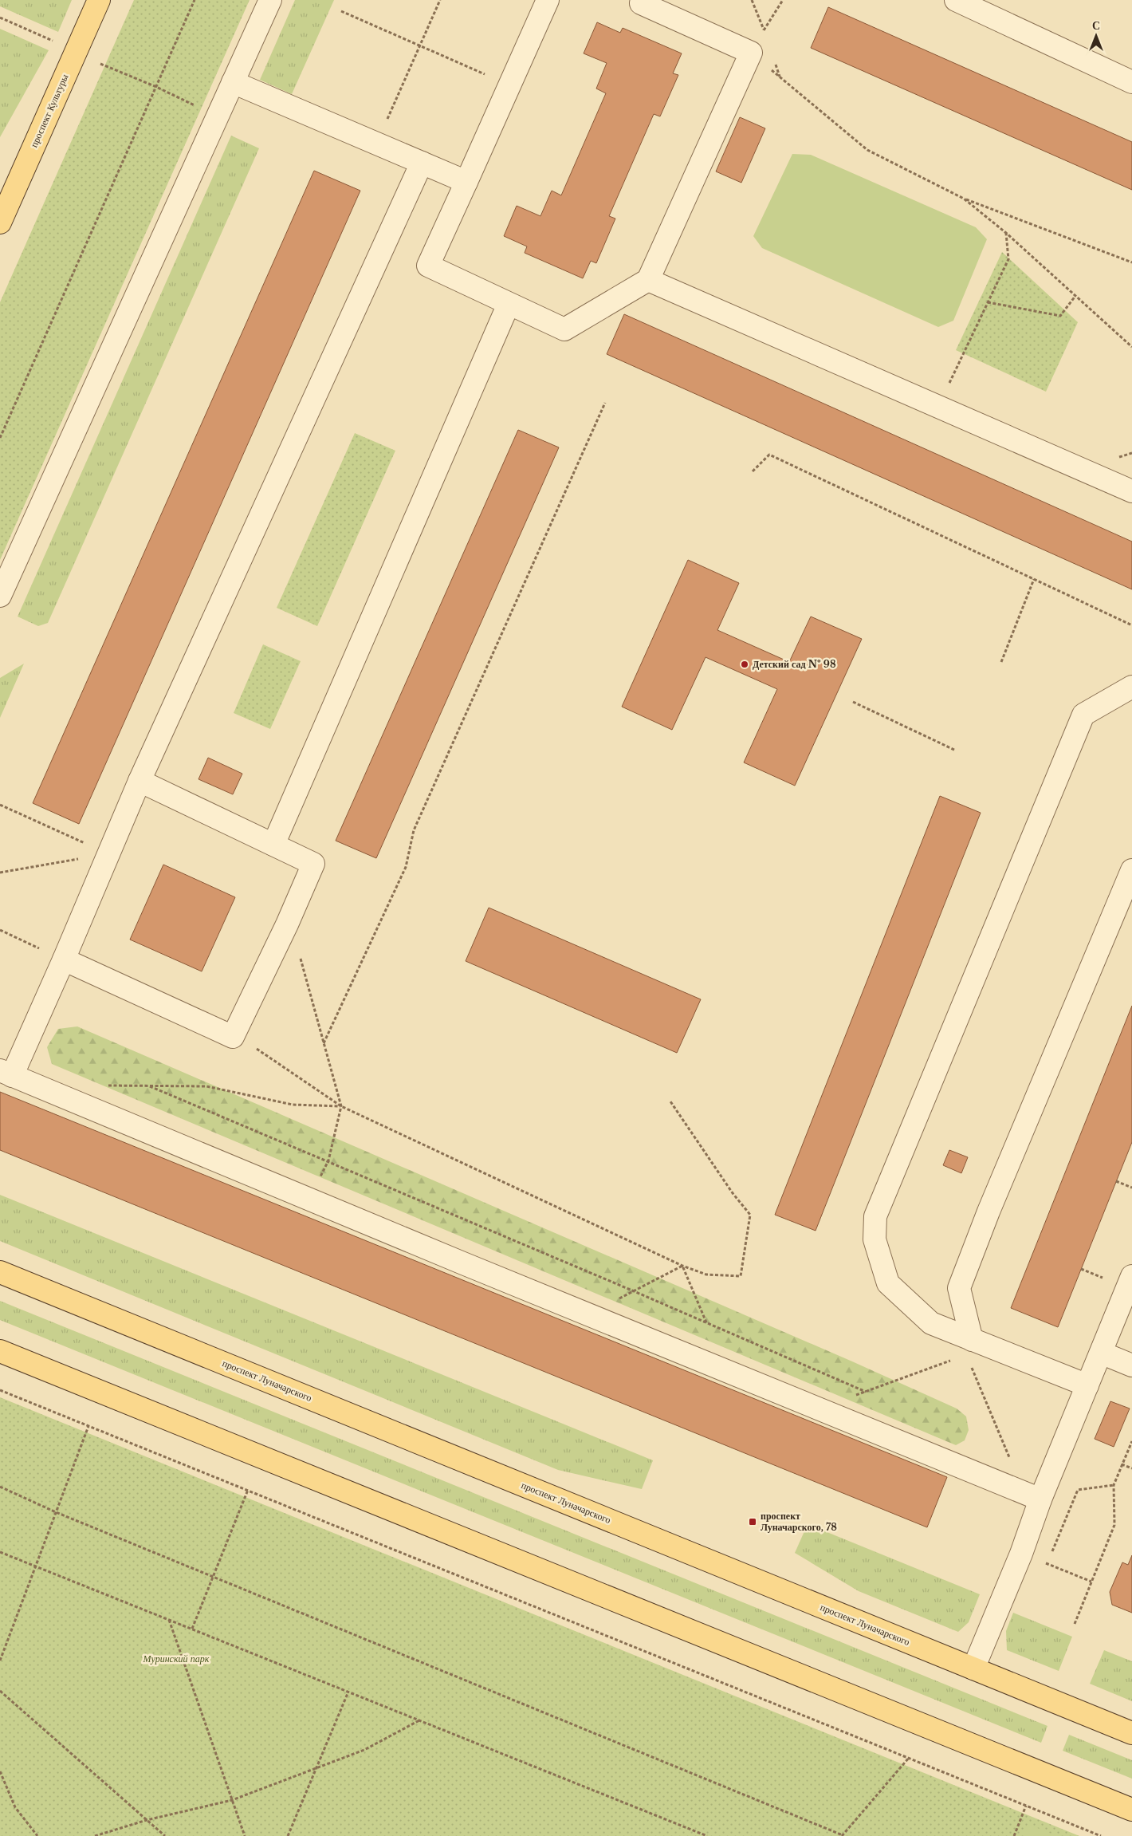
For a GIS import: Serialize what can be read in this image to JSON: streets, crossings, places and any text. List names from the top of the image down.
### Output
{
  "streets": {
    "main road": ["проспект Культуры", "проспект Луначарского"]
  },
  "parks": ["Муринский парк"],
  "places": {
    "other": ["Детский сад № 98"],
    "transit": ["проспект Луначарского, 78"]
  },
  "north": "top"
}
